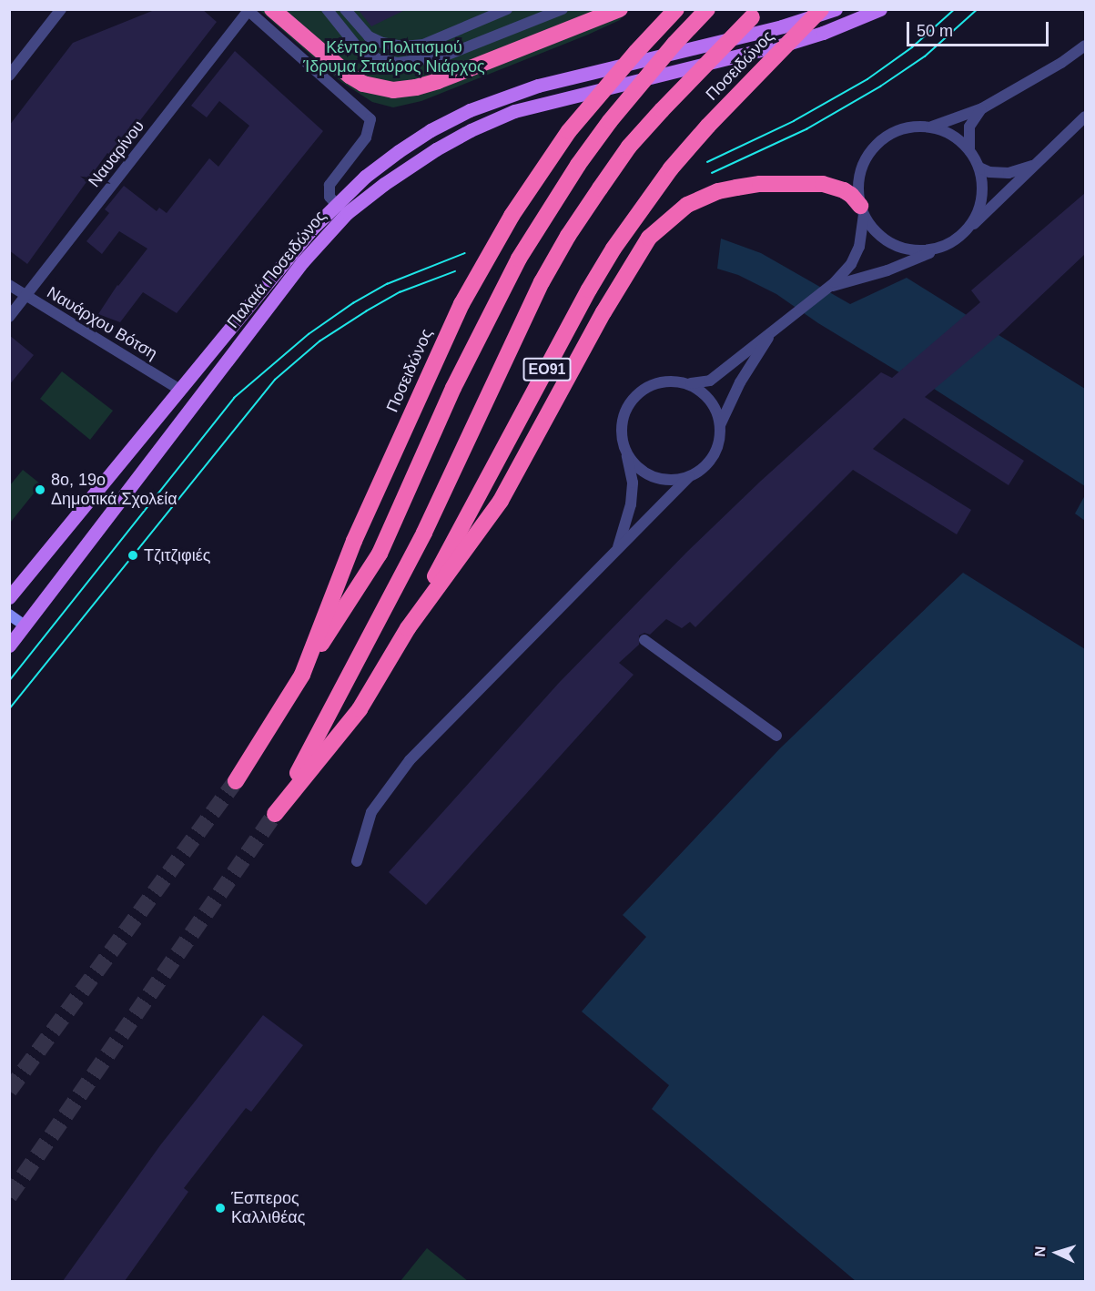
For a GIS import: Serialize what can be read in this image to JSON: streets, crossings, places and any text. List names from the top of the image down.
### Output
{
  "streets": {
    "highway": ["Ποσειδώνος", "ΕΟ91"],
    "main road": ["Παλαιά Ποσειδώνος"],
    "street": ["Ναυαρίνου", "Ναυάρχου Βότση"]
  },
  "crossings": [
    ["Ναυαρίνου", "Ναυάρχου Βότση"],
    ["Παλαιά Ποσειδώνος", "Ναυάρχου Βότση"]
  ],
  "parks": ["Κέντρο Πολιτισμού Ίδρυμα Σταύρος Νιάρχος"],
  "places": ["8ο, 19ο Δημοτικά Σχολεία", "Τζιτζιφιές", "Έσπερος Καλλιθέας"],
  "scale_bar": "50 m",
  "north": "left"
}
